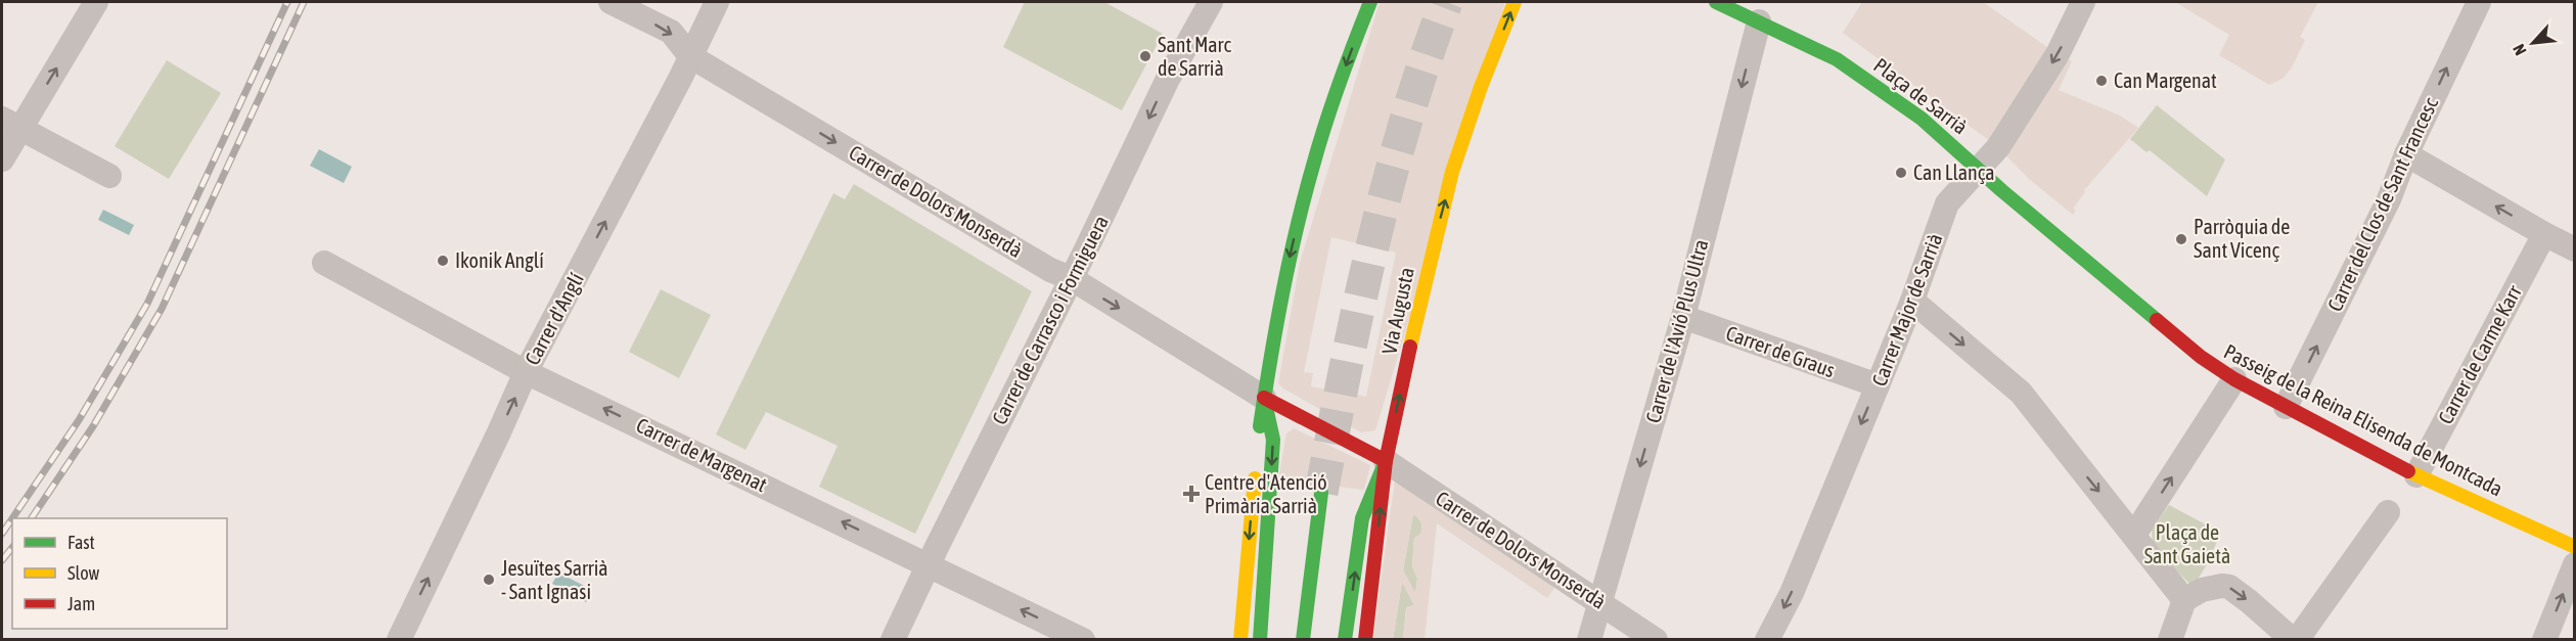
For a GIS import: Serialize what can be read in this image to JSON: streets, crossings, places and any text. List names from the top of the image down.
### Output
{
  "streets": {
    "main road": ["Plaça de Sarrià", "Via Augusta", "Passeig de la Reina Elisenda de Montcada"],
    "street": [
      "Carrer de Dolors Monserdà",
      "Carrer del Clos de Sant Francesc",
      "Carrer Major de Sarrià",
      "Carrer d'Anglí",
      "Carrer de Carrasco i Formiguera",
      "Carrer de l'Avió Plus Ultra",
      "Carrer de Graus",
      "Carrer de Carme Karr",
      "Carrer de Margenat"
    ]
  },
  "crossings": [
    ["Plaça de Sarrià", "Carrer Major de Sarrià"],
    ["Plaça de Sarrià", "Carrer de l'Avió Plus Ultra"],
    ["Plaça de Sarrià", "Passeig de la Reina Elisenda de Montcada"],
    ["Carrer de Dolors Monserdà", "Via Augusta"],
    ["Carrer de Dolors Monserdà", "Carrer d'Anglí"],
    ["Carrer de Dolors Monserdà", "Carrer de Carrasco i Formiguera"],
    ["Carrer de Dolors Monserdà", "Carrer de l'Avió Plus Ultra"],
    ["Carrer del Clos de Sant Francesc", "Passeig de la Reina Elisenda de Montcada"],
    ["Carrer Major de Sarrià", "Carrer de Graus"],
    ["Carrer Major de Sarrià", "Passeig de la Reina Elisenda de Montcada"],
    ["Carrer d'Anglí", "Carrer de Margenat"],
    ["Carrer de Carrasco i Formiguera", "Carrer de Margenat"],
    ["Carrer de l'Avió Plus Ultra", "Carrer de Graus"],
    ["Carrer de Carme Karr", "Passeig de la Reina Elisenda de Montcada"]
  ],
  "one_way": [
    "Carrer de Dolors Monserdà",
    "Carrer del Clos de Sant Francesc",
    "Carrer Major de Sarrià",
    "Carrer d'Anglí",
    "Carrer de Carrasco i Formiguera",
    "Carrer de l'Avió Plus Ultra",
    "Carrer de Margenat"
  ],
  "parks": ["Plaça de Sant Gaietà"],
  "places": {
    "other": [
      "Sant Marc de Sarrià",
      "Can Margenat",
      "Can Llança",
      "Parròquia de Sant Vicenç",
      "Ikonik Anglí",
      "Jesuïtes Sarrià - Sant Ignasi"
    ],
    "health": ["Centre d'Atenció Primària Sarrià"]
  },
  "legend": ["Fast", "Slow", "Jam"],
  "north": "bottom left"
}
